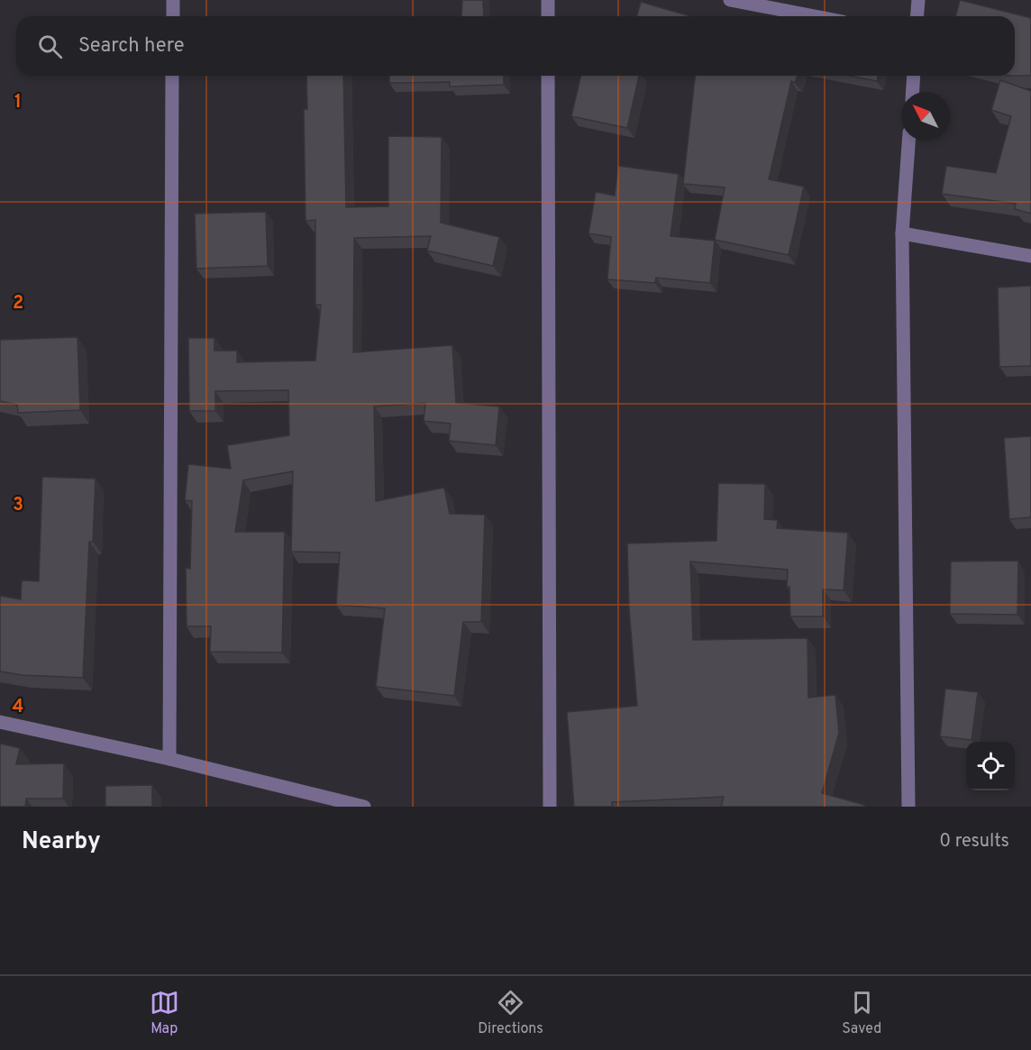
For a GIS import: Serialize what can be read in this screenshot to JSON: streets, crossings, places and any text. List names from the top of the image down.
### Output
{
  "north": "top left",
  "page": {
    "search": "Search here",
    "heading": ["Nearby", "0 results"],
    "nav": ["Map", "Directions", "Saved"]
  },
  "grid": {
    "rows": [
      "1",
      "2",
      "3",
      "4"
    ]
  }
}
